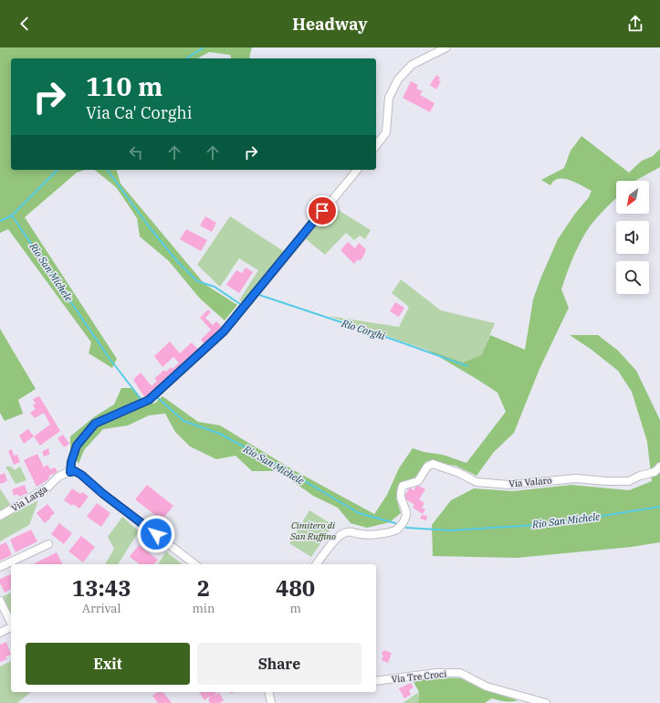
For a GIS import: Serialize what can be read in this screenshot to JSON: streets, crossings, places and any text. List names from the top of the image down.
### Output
{
  "streets": {
    "street": ["Via Valaro", "Via Larga", "Via Tre Croci"]
  },
  "water": ["Rio San Michele", "Rio Corghi"],
  "parks": ["Cimitero di San Ruffino"],
  "north": "bottom left",
  "page": {
    "header": "Headway",
    "turn": ["110 m", "Via Ca' Corghi"],
    "eta": [
      "13:43",
      "Arrival",
      "2",
      "min",
      "480",
      "m"
    ],
    "buttons": ["Exit", "Share"]
  }
}
